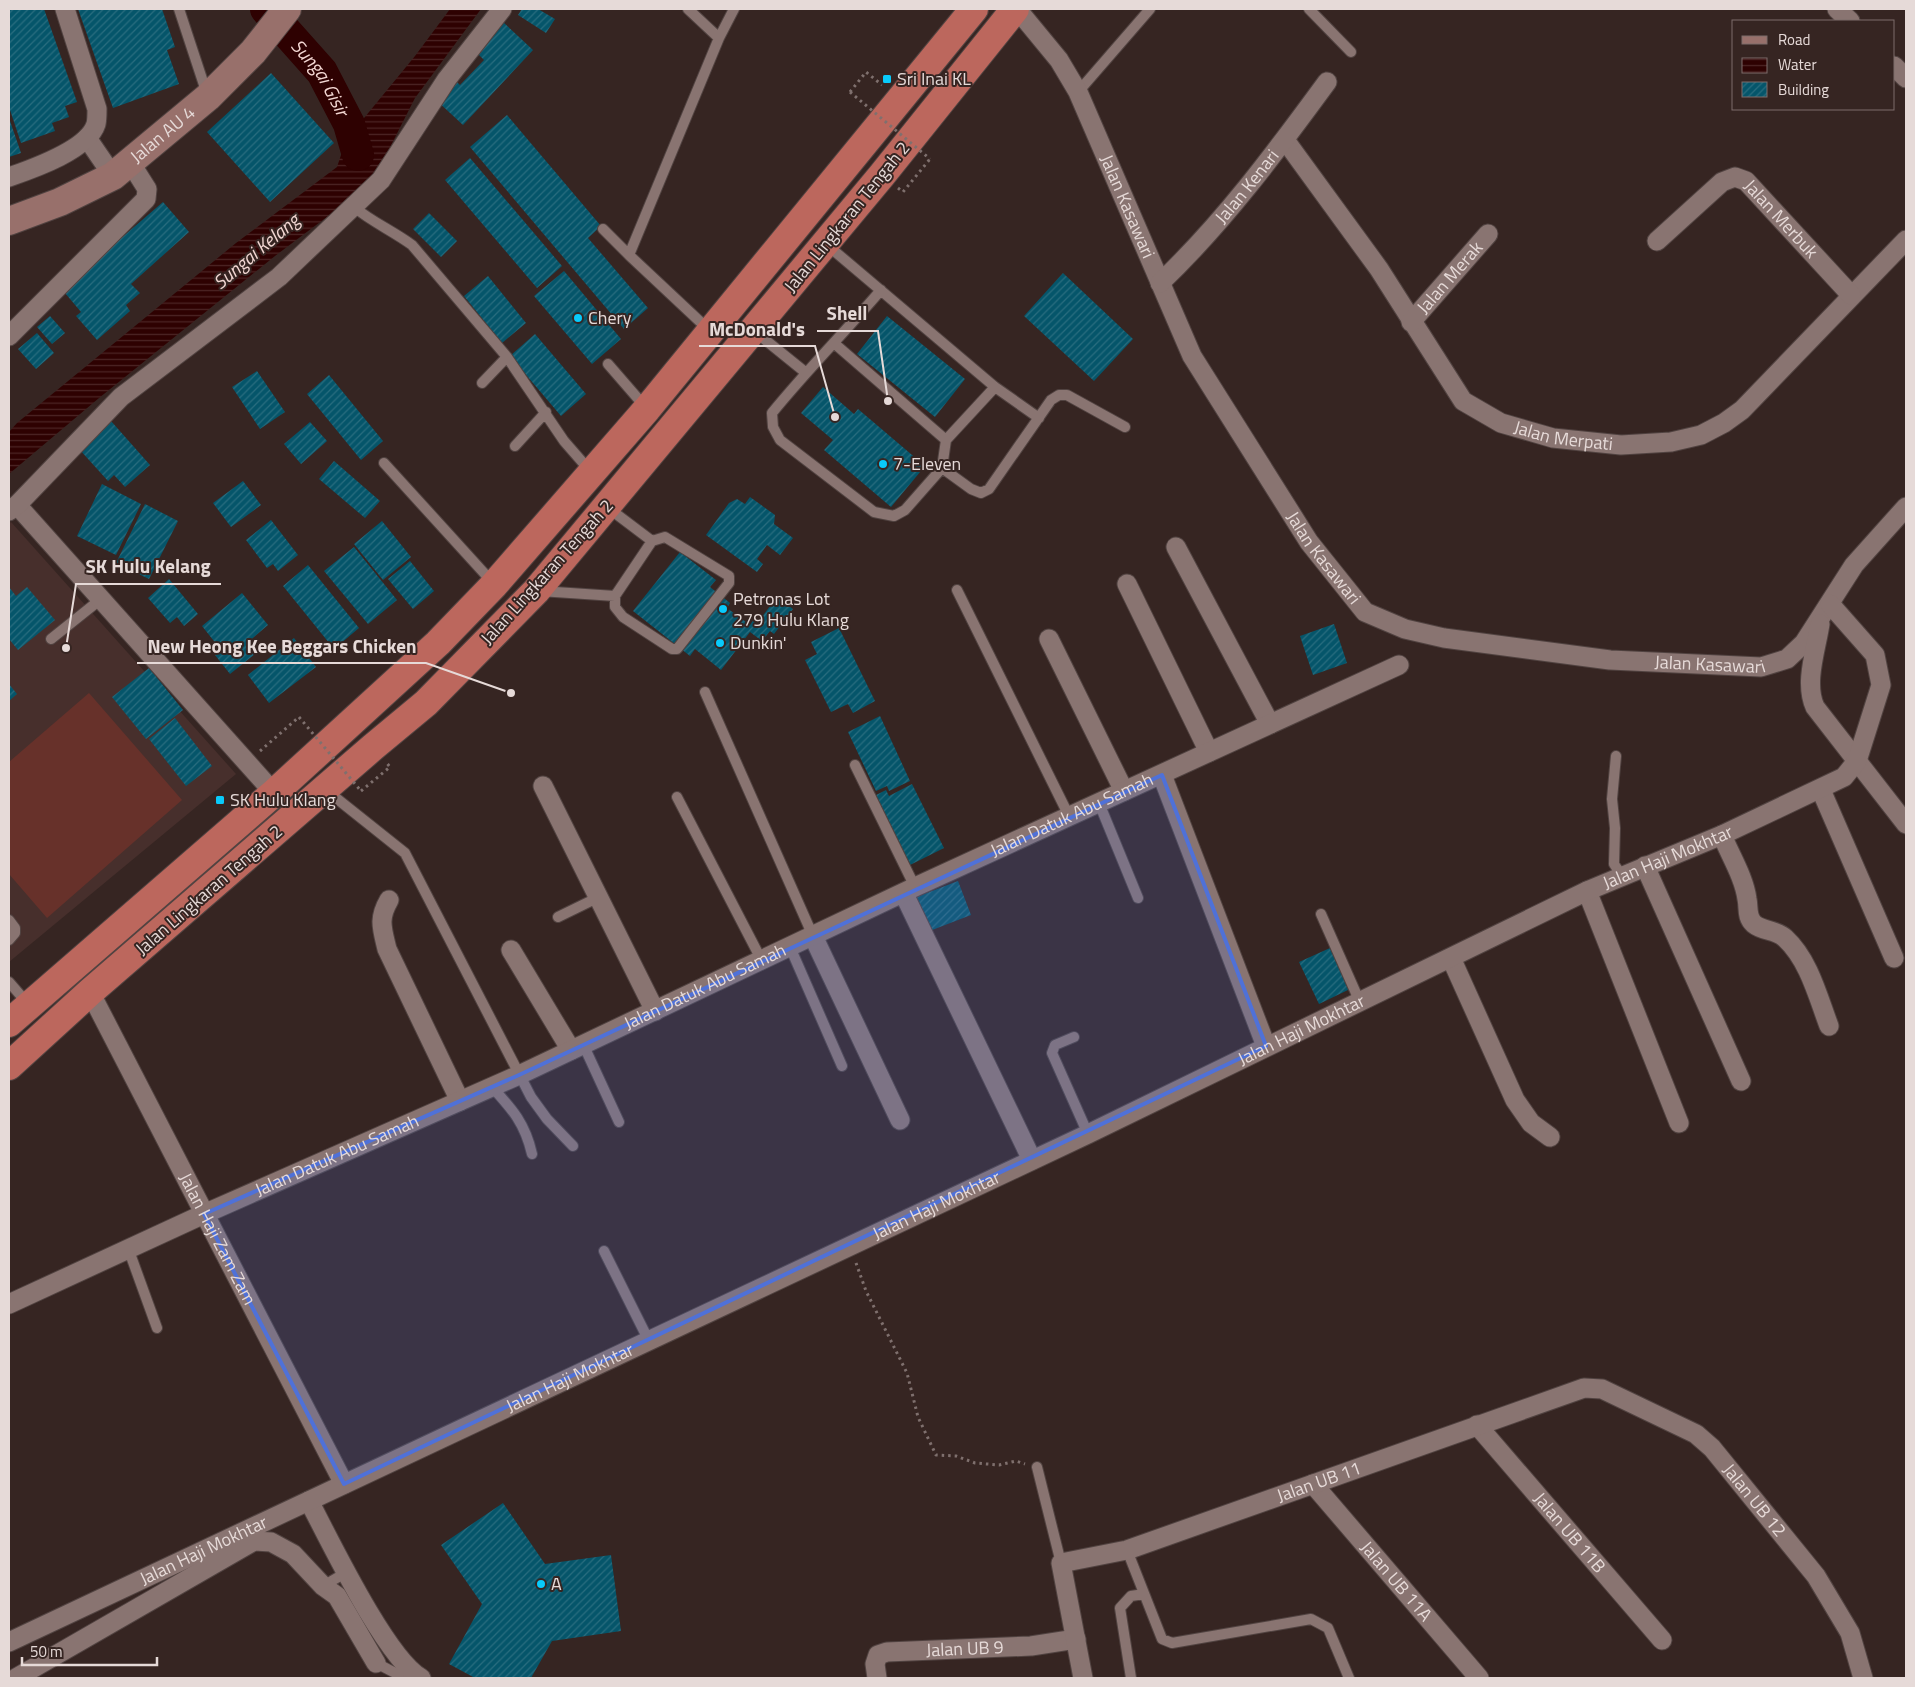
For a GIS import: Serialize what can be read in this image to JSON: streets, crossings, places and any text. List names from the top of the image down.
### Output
{
  "streets": {
    "highway": ["Jalan Lingkaran Tengah 2"],
    "main road": ["Jalan AU 4"],
    "street": [
      "Jalan Kenari",
      "Jalan Kasawari",
      "Jalan Merbuk",
      "Jalan Merak",
      "Jalan Merpati",
      "Jalan Datuk Abu Samah",
      "Jalan Haji Mokhtar",
      "Jalan Haji Zam Zam",
      "Jalan UB 11",
      "Jalan UB 12",
      "Jalan UB 11B",
      "Jalan UB 11A",
      "Jalan UB 9"
    ]
  },
  "crossings": [
    ["Jalan Kenari", "Jalan Kasawari"],
    ["Jalan Kenari", "Jalan Merpati"],
    ["Jalan Kasawari", "Jalan Lingkaran Tengah 2"],
    ["Jalan Lingkaran Tengah 2", "Jalan Haji Zam Zam"],
    ["Jalan Merbuk", "Jalan Merpati"],
    ["Jalan Merak", "Jalan Merpati"],
    ["Jalan Datuk Abu Samah", "Jalan Haji Zam Zam"],
    ["Jalan Haji Mokhtar", "Jalan Haji Zam Zam"],
    ["Jalan UB 11", "Jalan UB 12"],
    ["Jalan UB 11", "Jalan UB 11B"],
    ["Jalan UB 11", "Jalan UB 11A"]
  ],
  "water": ["Sungai Gisir", "Sungai Kelang"],
  "places": {
    "transit": ["Sri Inai KL", "SK Hulu Klang"],
    "other": [
      "Chery",
      "Shell",
      "McDonald's",
      "7-Eleven",
      "Petronas Lot 279 Hulu Klang",
      "Dunkin'",
      "SK Hulu Kelang",
      "New Heong Kee Beggars Chicken",
      "A"
    ]
  },
  "legend": ["Road", "Water", "Building"],
  "scale_bar": "50 m"
}
